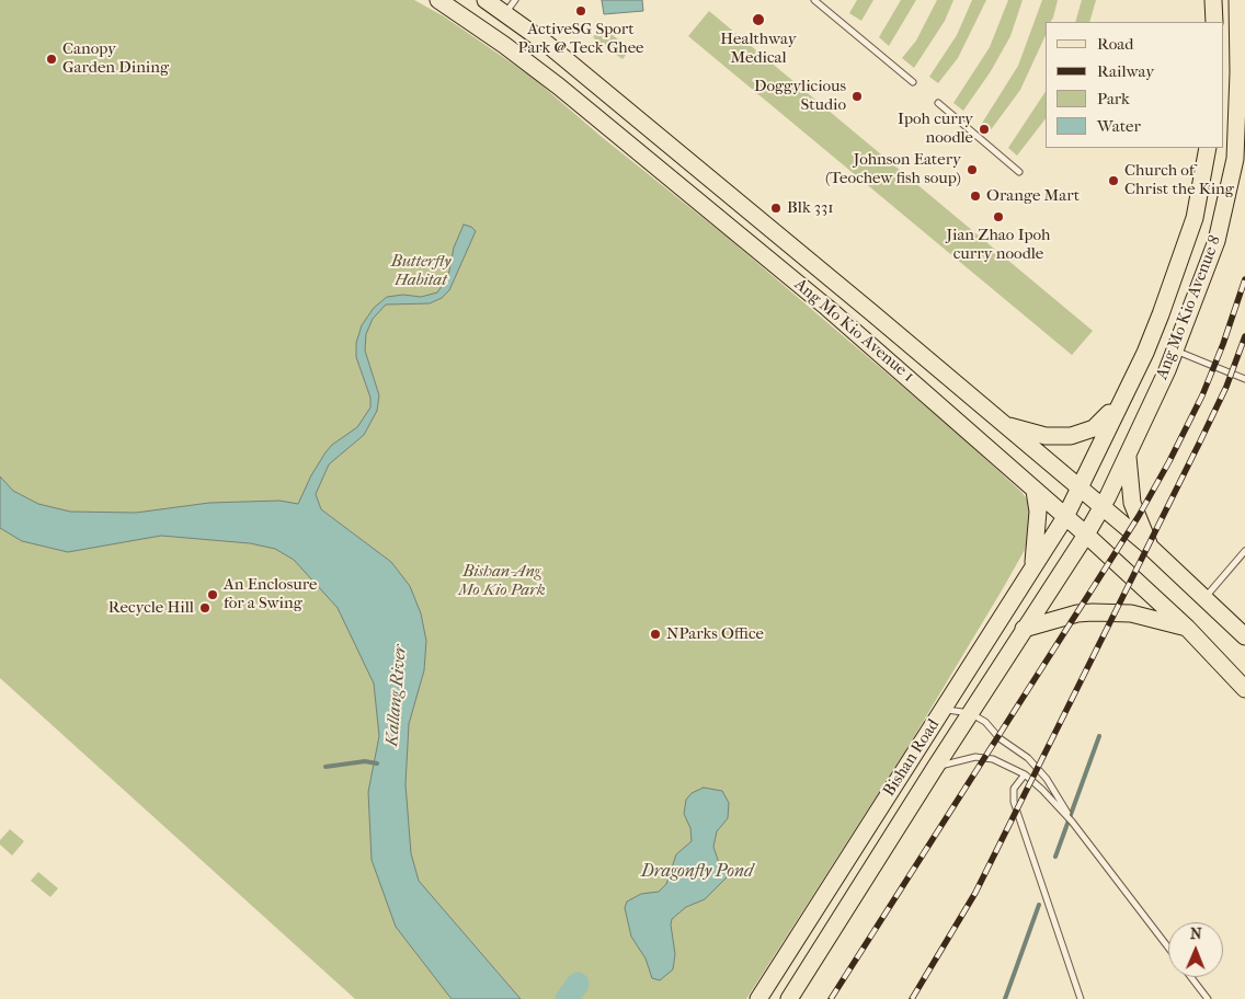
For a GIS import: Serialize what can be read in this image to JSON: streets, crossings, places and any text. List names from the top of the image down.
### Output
{
  "streets": {
    "main road": ["Ang Mo Kio Avenue 8", "Ang Mo Kio Avenue 1", "Bishan Road"]
  },
  "crossings": [
    ["Ang Mo Kio Avenue 8", "Ang Mo Kio Avenue 1"],
    ["Ang Mo Kio Avenue 8", "Bishan Road"],
    ["Ang Mo Kio Avenue 1", "Bishan Road"]
  ],
  "water": ["Kallang River", "Dragonfly Pond"],
  "parks": ["Butterfly Habitat", "Bishan-Ang Mo Kio Park"],
  "places": [
    "ActiveSG Sport Park @ Teck Ghee",
    "Healthway Medical",
    "Canopy Garden Dining",
    "Doggylicious Studio",
    "Ipoh curry noodle",
    "Johnson Eatery (Teochew fish soup)",
    "Church of Christ the King",
    "Orange Mart",
    "Blk 331",
    "Jian Zhao Ipoh curry noodle",
    "An Enclosure for a Swing",
    "Recycle Hill",
    "NParks Office"
  ],
  "legend": [
    "Road",
    "Railway",
    "Park",
    "Water"
  ],
  "north": "top"
}
